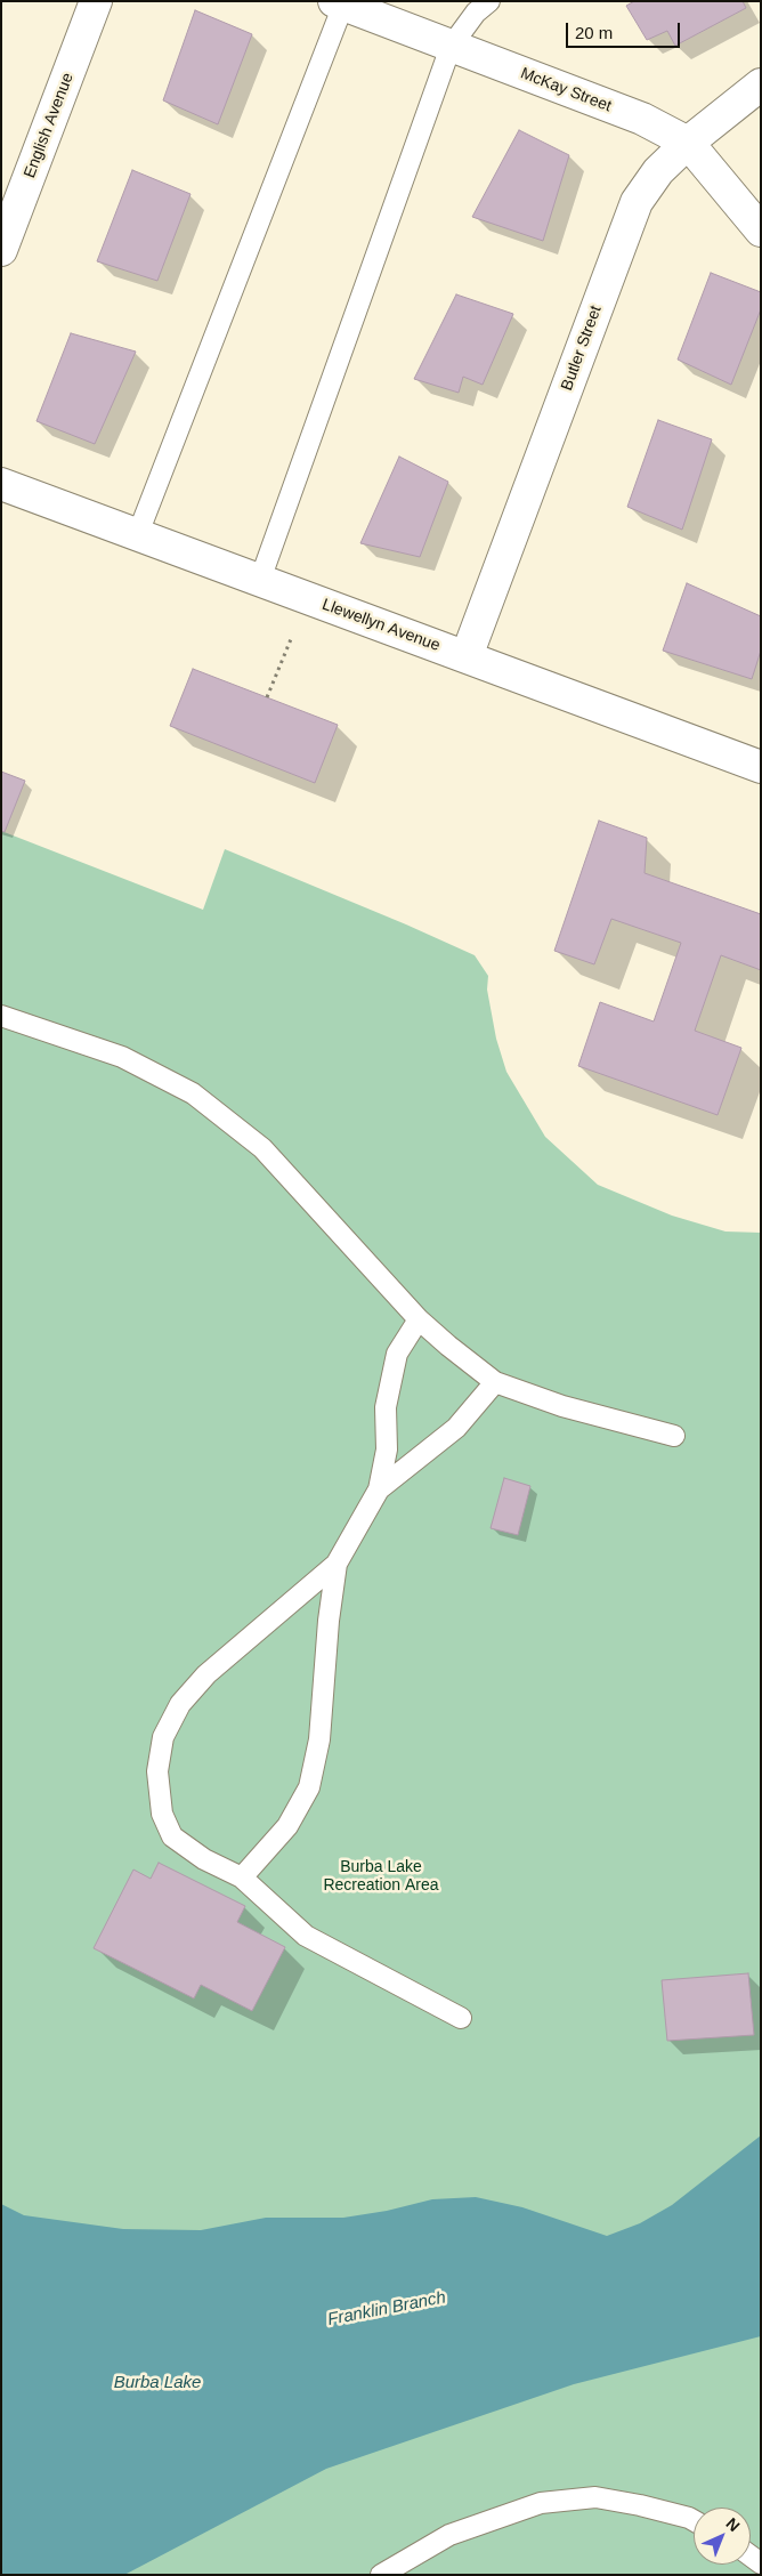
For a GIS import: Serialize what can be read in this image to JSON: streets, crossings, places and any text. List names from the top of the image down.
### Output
{
  "streets": {
    "street": [
      "McKay Street",
      "English Avenue",
      "Butler Street",
      "Llewellyn Avenue"
    ]
  },
  "crossings": [
    ["McKay Street", "Butler Street"],
    ["Butler Street", "Llewellyn Avenue"]
  ],
  "water": ["Franklin Branch", "Burba Lake"],
  "parks": ["Burba Lake Recreation Area"],
  "scale_bar": "20 m",
  "north": "top right"
}
